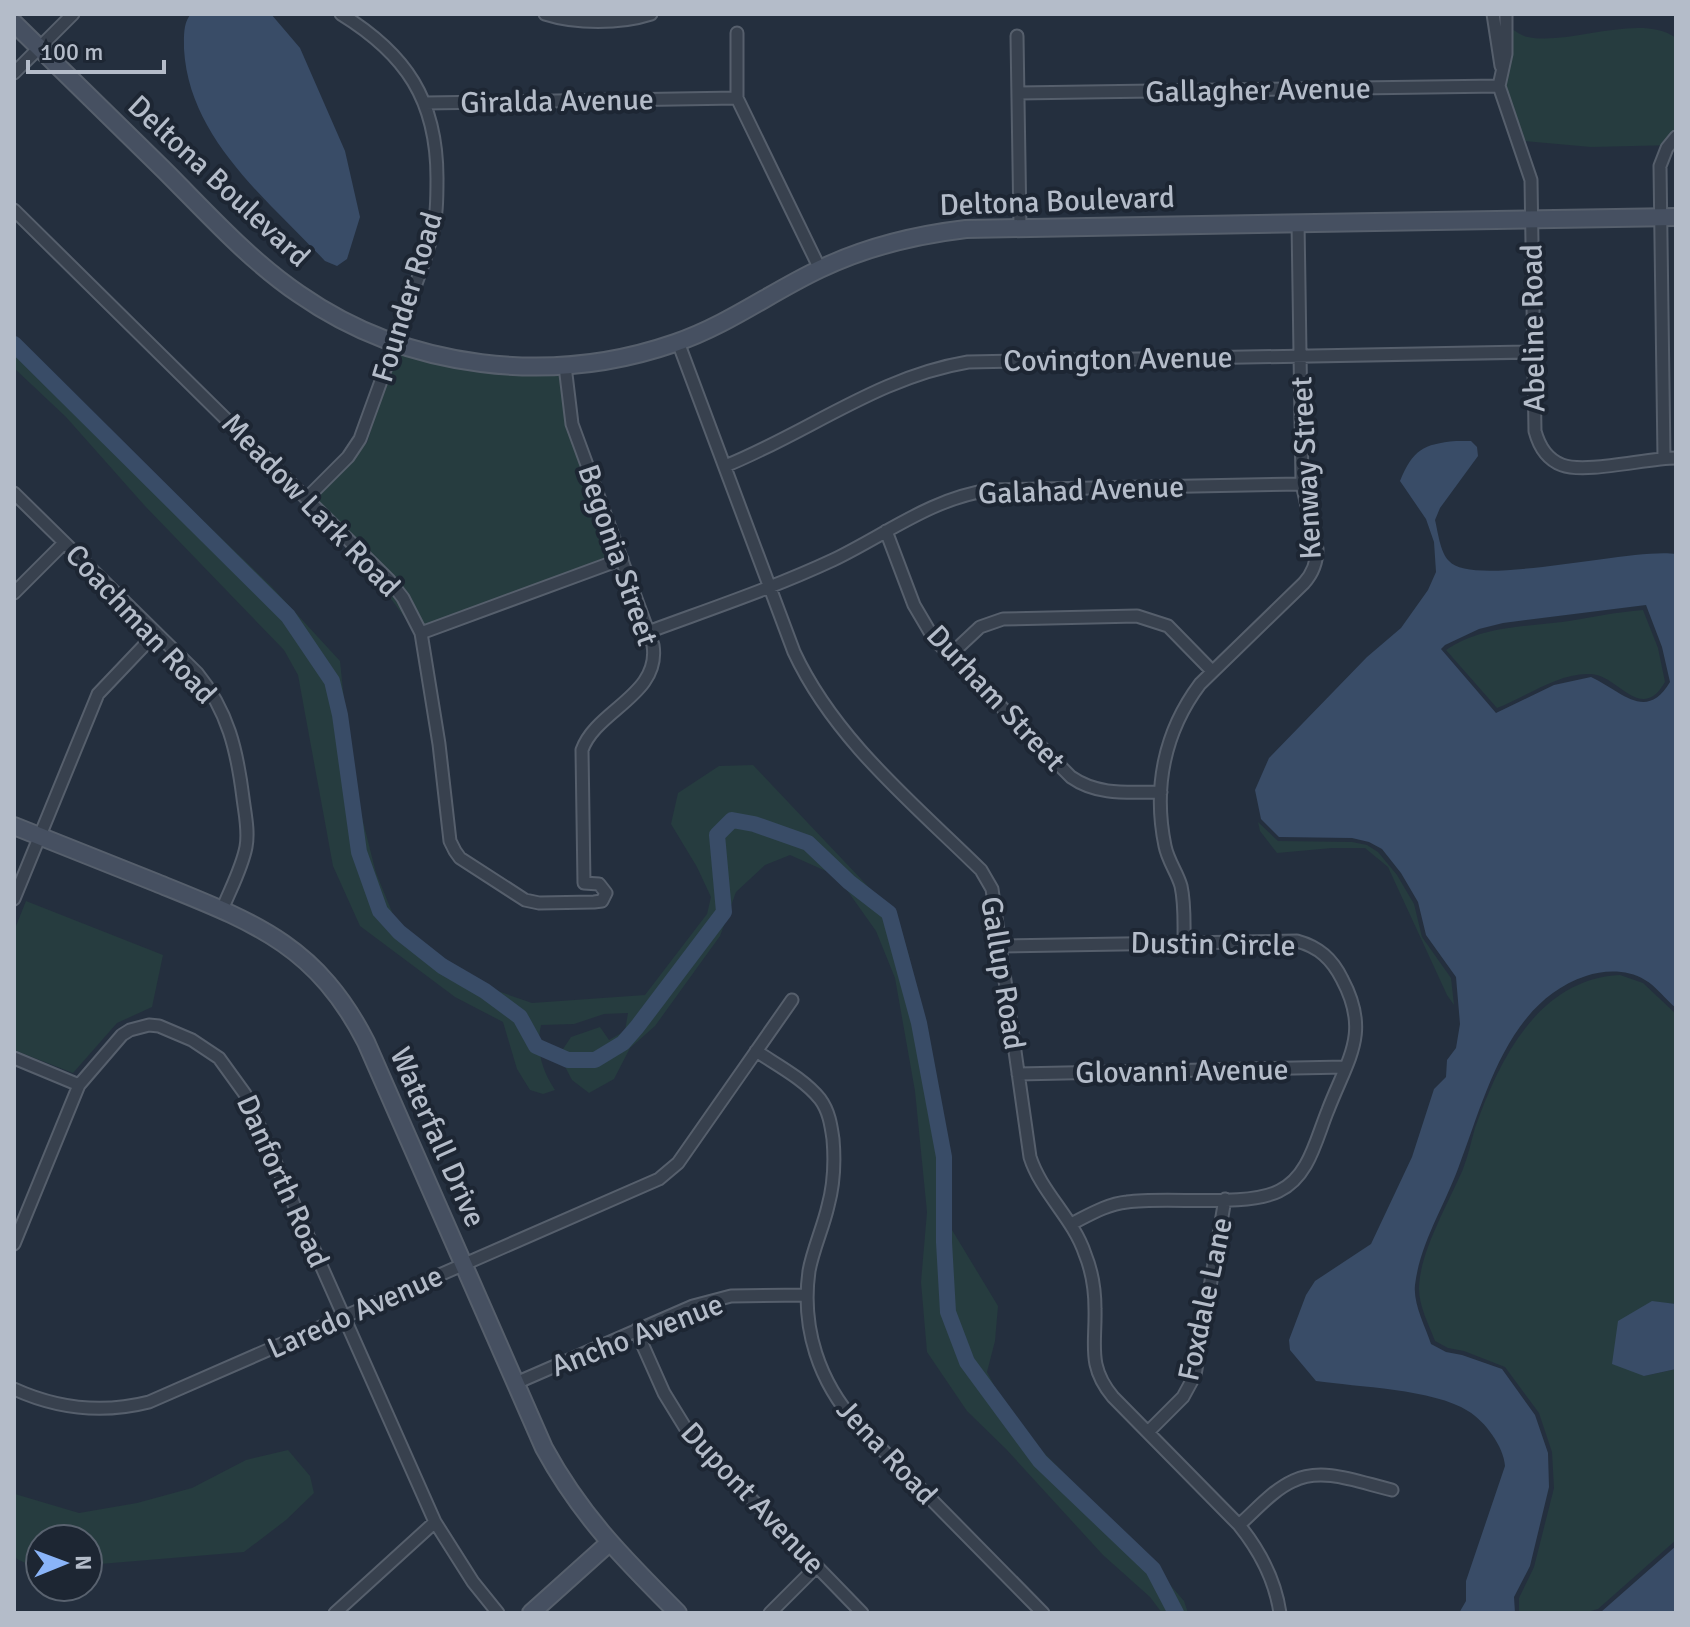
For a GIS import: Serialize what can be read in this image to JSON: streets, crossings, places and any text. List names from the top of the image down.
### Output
{
  "streets": {
    "main road": ["Deltona Boulevard", "Waterfall Drive"],
    "street": [
      "Gallagher Avenue",
      "Giralda Avenue",
      "Founder Road",
      "Abeline Road",
      "Covington Avenue",
      "Kenway Street",
      "Galahad Avenue",
      "Meadow Lark Road",
      "Begonia Street",
      "Coachman Road",
      "Durham Street",
      "Dustin Circle",
      "Gallup Road",
      "Glovanni Avenue",
      "Danforth Road",
      "Foxdale Lane",
      "Laredo Avenue",
      "Ancho Avenue",
      "Jena Road",
      "Dupont Avenue"
    ]
  },
  "crossings": [
    ["Gallagher Avenue", "Abeline Road"],
    ["Giralda Avenue", "Founder Road"],
    ["Deltona Boulevard", "Founder Road"],
    ["Deltona Boulevard", "Abeline Road"],
    ["Deltona Boulevard", "Kenway Street"],
    ["Deltona Boulevard", "Begonia Street"],
    ["Deltona Boulevard", "Gallup Road"],
    ["Founder Road", "Meadow Lark Road"],
    ["Abeline Road", "Covington Avenue"],
    ["Covington Avenue", "Kenway Street"],
    ["Covington Avenue", "Gallup Road"],
    ["Kenway Street", "Galahad Avenue"],
    ["Kenway Street", "Durham Street"],
    ["Kenway Street", "Dustin Circle"],
    ["Galahad Avenue", "Begonia Street"],
    ["Galahad Avenue", "Durham Street"],
    ["Galahad Avenue", "Gallup Road"],
    ["Meadow Lark Road", "Begonia Street"],
    ["Coachman Road", "Waterfall Drive"],
    ["Dustin Circle", "Gallup Road"],
    ["Dustin Circle", "Glovanni Avenue"],
    ["Dustin Circle", "Foxdale Lane"],
    ["Gallup Road", "Glovanni Avenue"],
    ["Gallup Road", "Foxdale Lane"],
    ["Waterfall Drive", "Laredo Avenue"],
    ["Waterfall Drive", "Ancho Avenue"],
    ["Danforth Road", "Laredo Avenue"],
    ["Laredo Avenue", "Jena Road"],
    ["Ancho Avenue", "Jena Road"],
    ["Ancho Avenue", "Dupont Avenue"]
  ],
  "scale_bar": "100 m",
  "north": "right"
}
